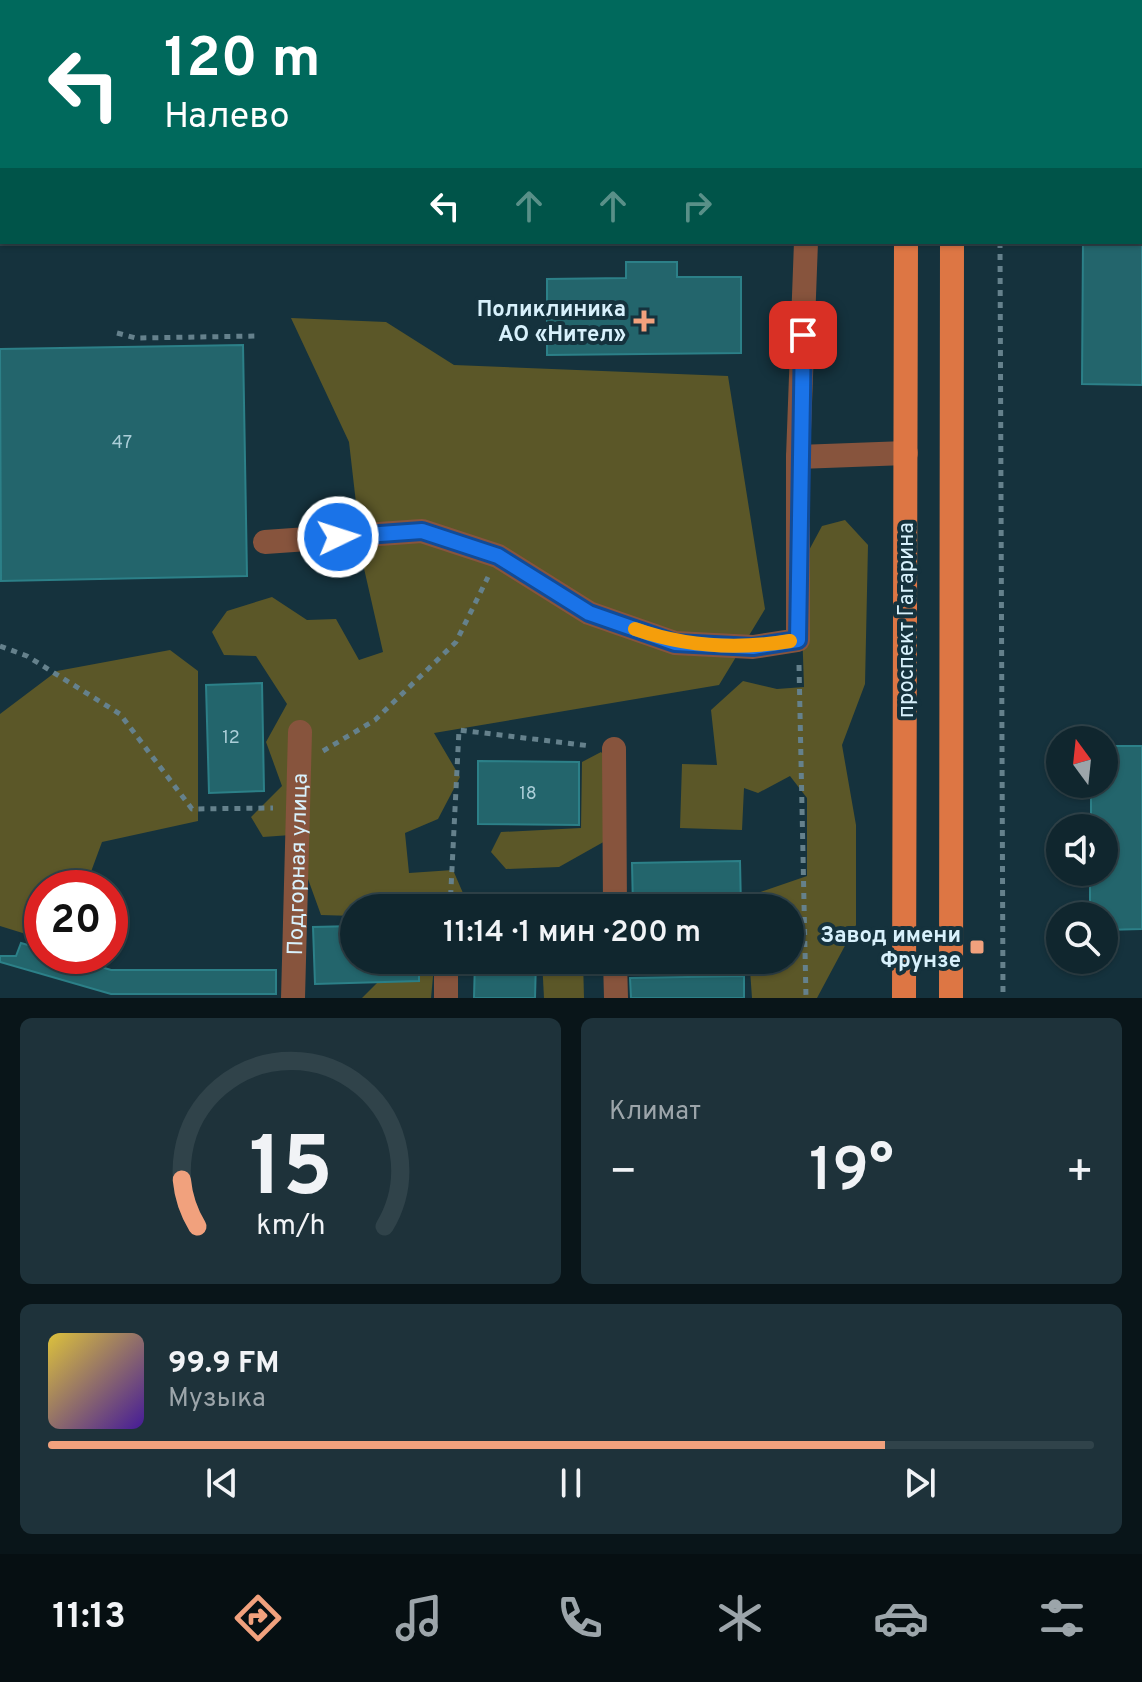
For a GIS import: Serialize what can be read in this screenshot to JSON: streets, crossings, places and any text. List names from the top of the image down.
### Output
{
  "streets": {
    "main road": ["проспект Гагарина"],
    "street": ["Подгорная улица"]
  },
  "places": {
    "health": ["Поликлиника АО «Нител»"],
    "transit": ["Завод имени Фрунзе"]
  },
  "house_numbers": ["47", "12", "18"],
  "north": "top",
  "page": {
    "turn": ["120 m", "Налево"],
    "limit": "20",
    "trip": "11:14 · 1 мин · 200 m",
    "tile": "Климат",
    "heat": ["−", "19°", "+"],
    "song": ["99.9 FM", "Музыка"],
    "tabs": "11:13",
    "gauge": ["15", "km/h"]
  }
}
